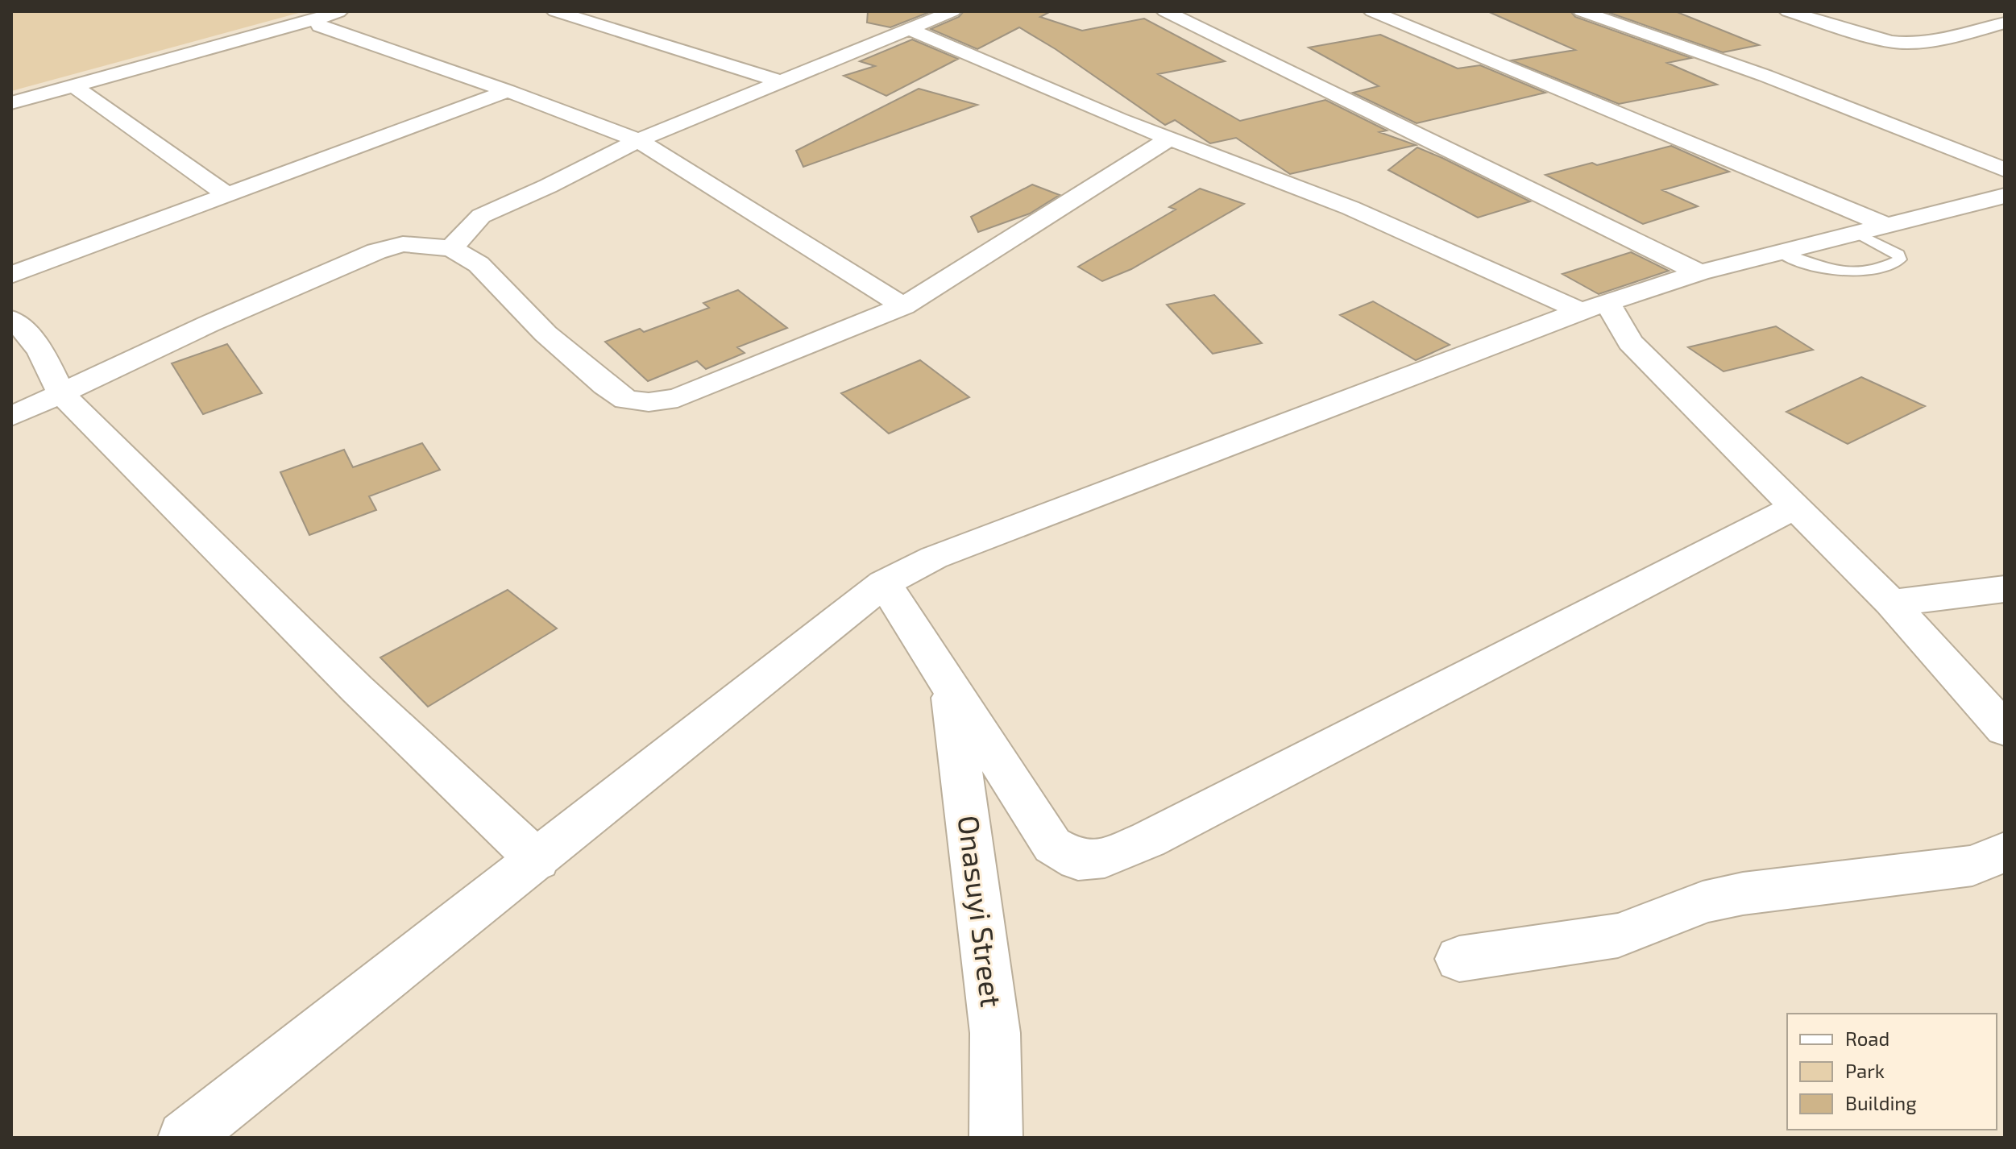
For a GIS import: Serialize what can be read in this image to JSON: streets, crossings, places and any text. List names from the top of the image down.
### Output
{
  "streets": {
    "street": ["Onasuyi Street"]
  },
  "legend": ["Road", "Park", "Building"]
}
